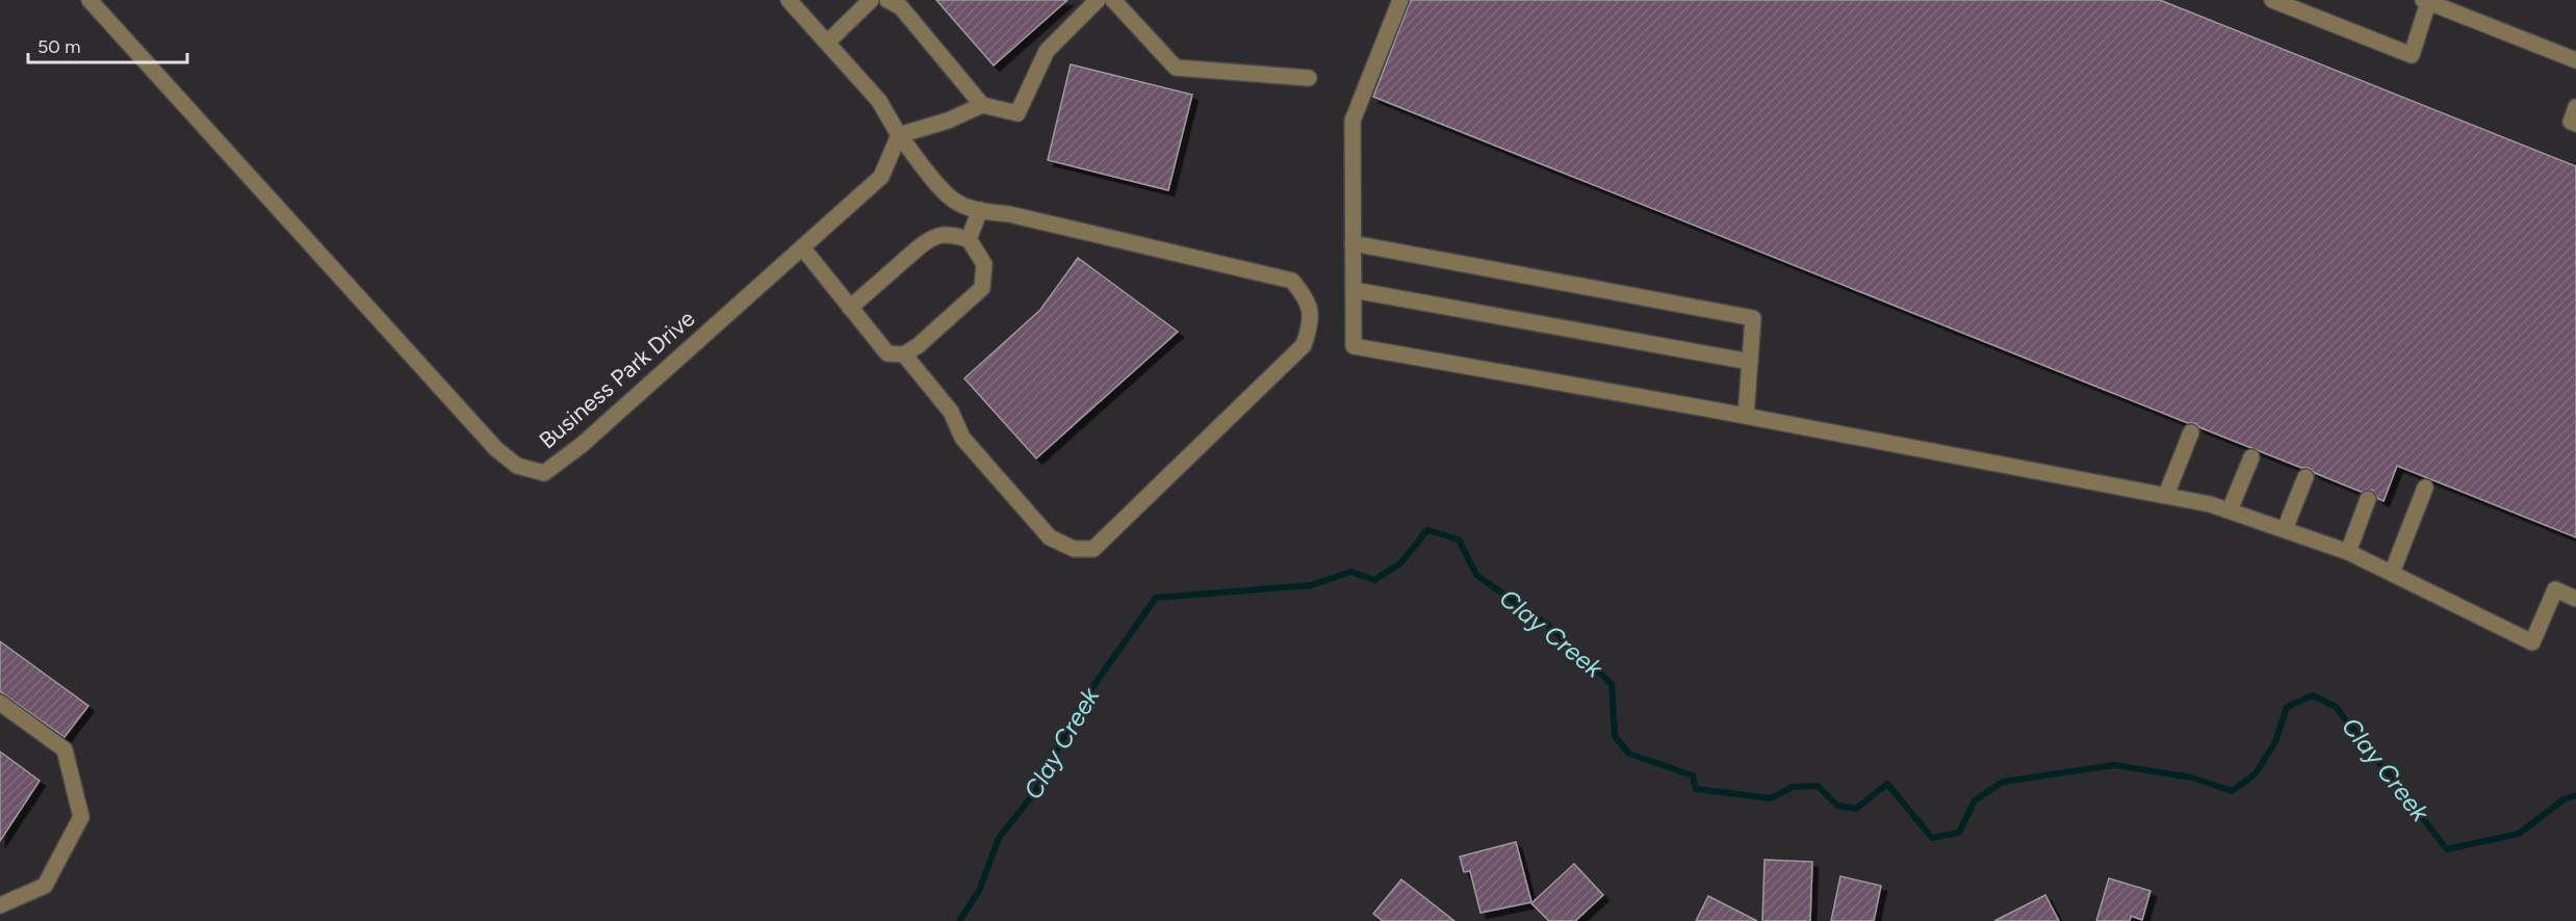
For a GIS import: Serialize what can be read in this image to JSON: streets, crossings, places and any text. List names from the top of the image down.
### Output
{
  "streets": {
    "street": ["Business Park Drive"]
  },
  "water": ["Clay Creek"],
  "scale_bar": "50 m"
}
